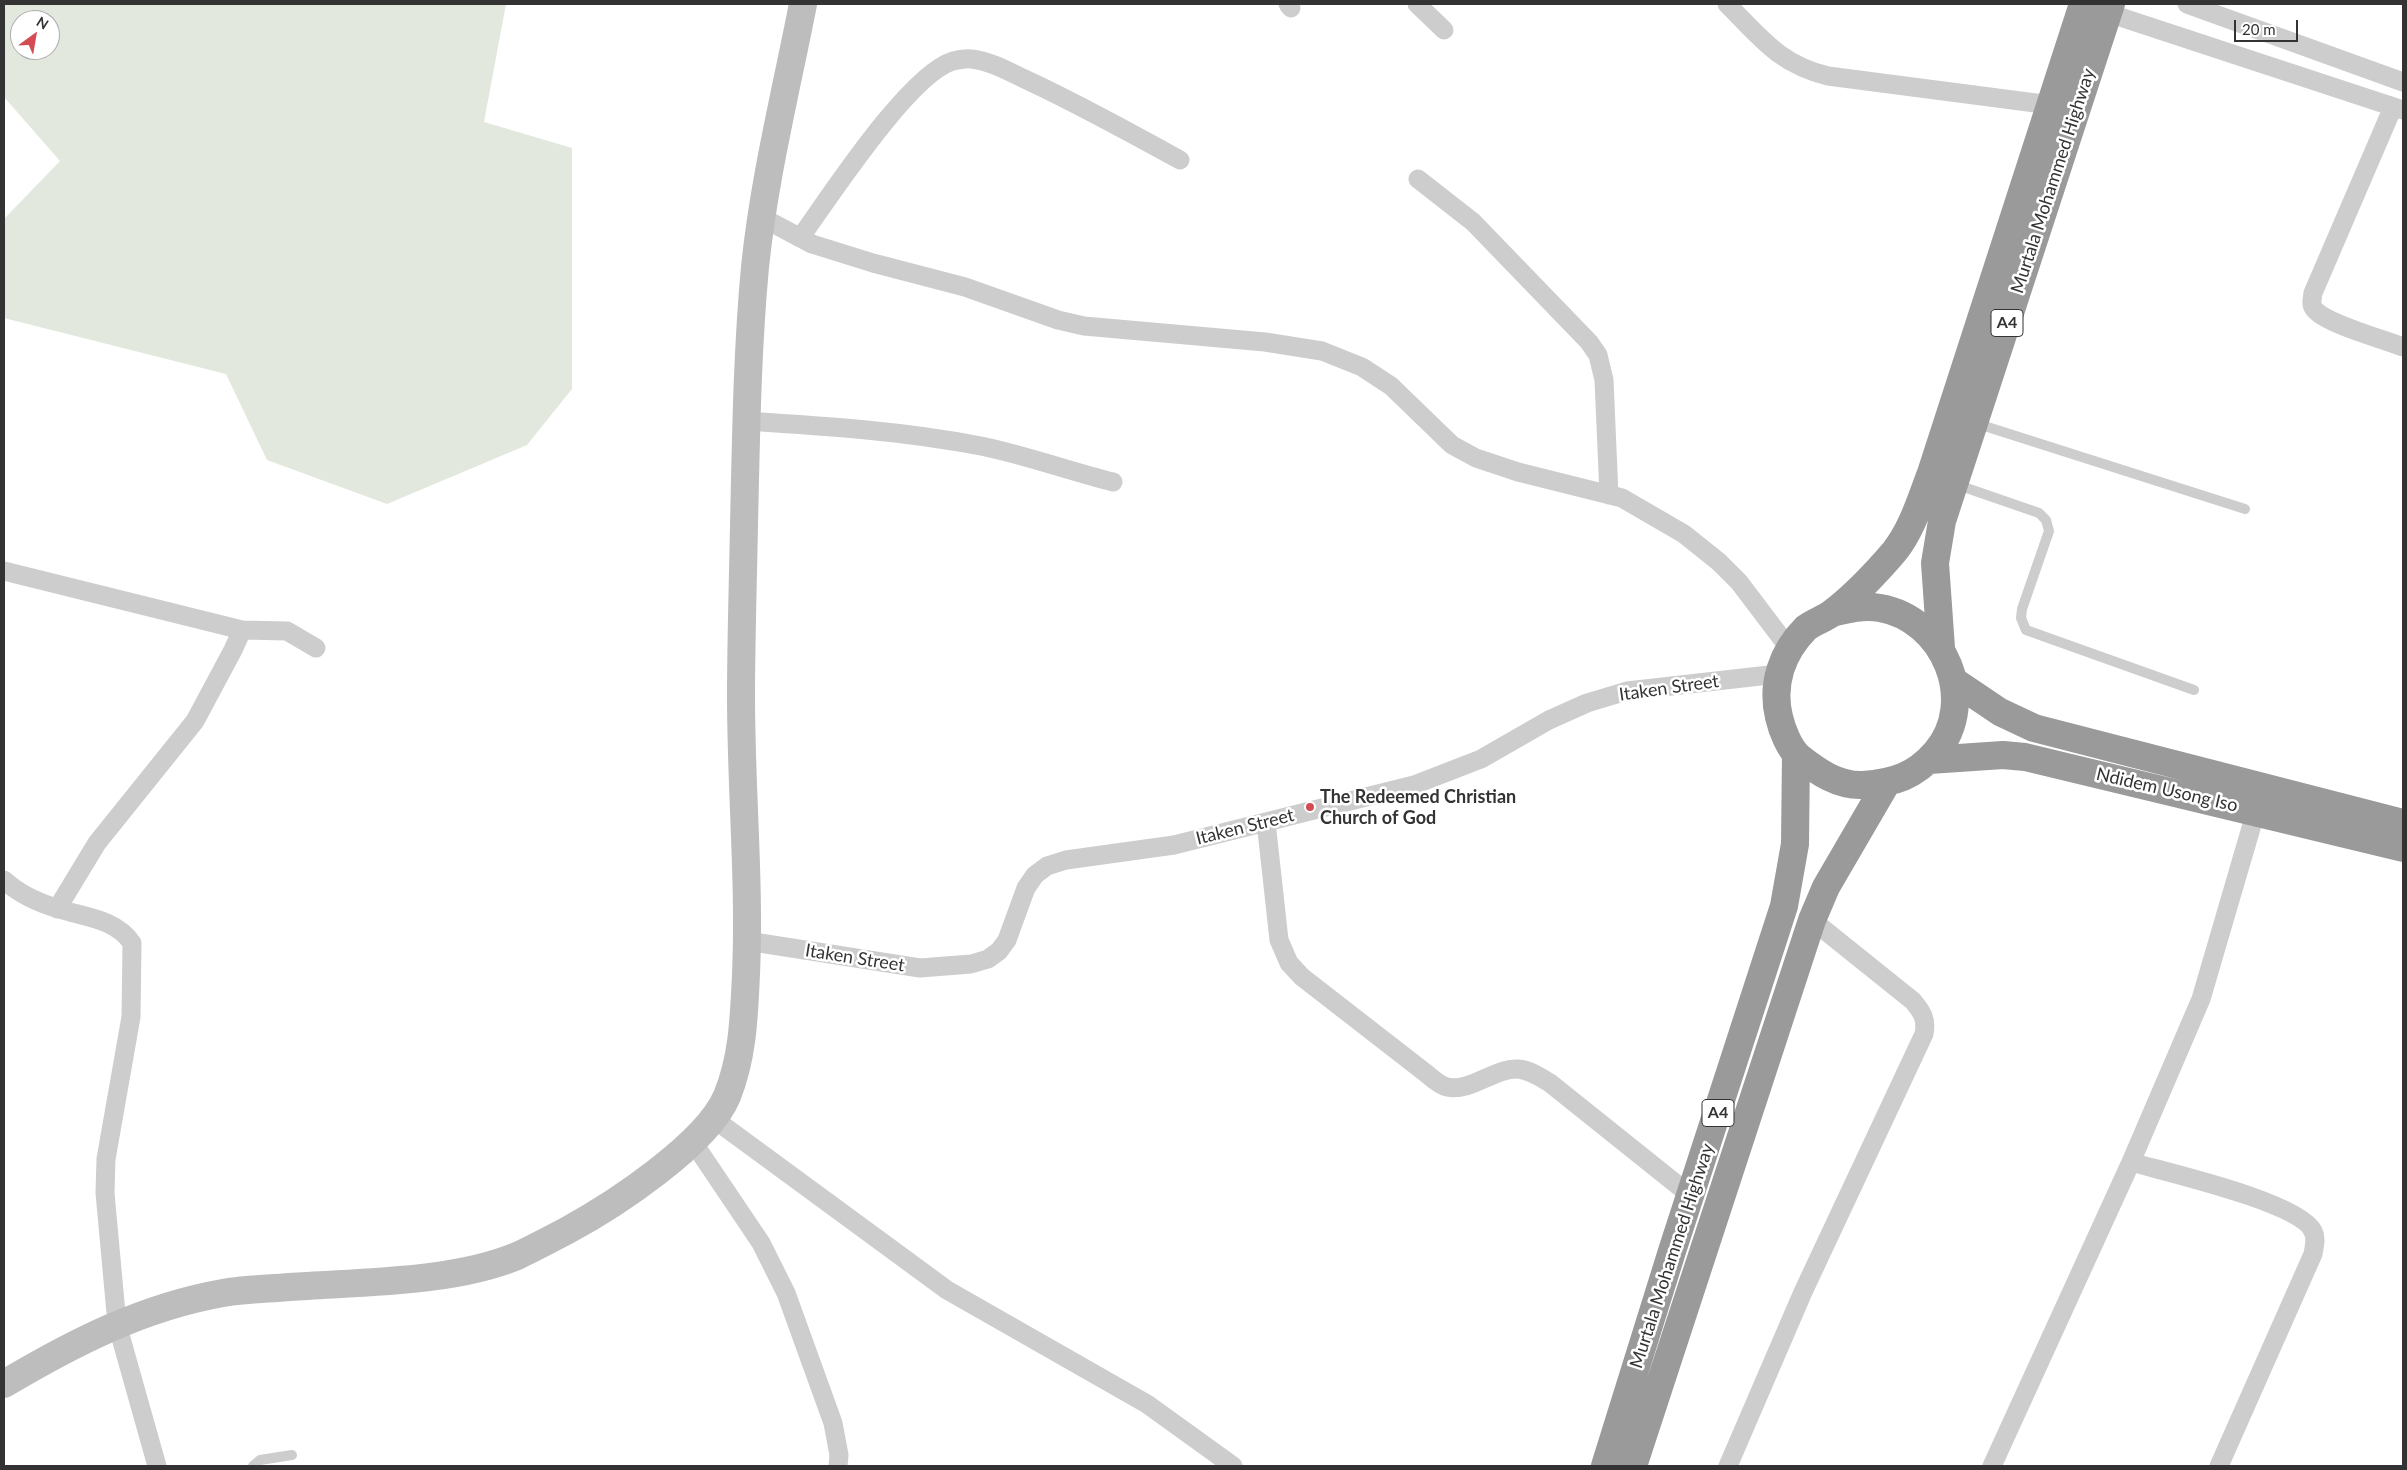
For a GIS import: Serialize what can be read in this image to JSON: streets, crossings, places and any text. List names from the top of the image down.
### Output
{
  "streets": {
    "highway": ["Murtala Mohammed Highway", "A4", "Ndidem Usong Iso"],
    "street": ["Itaken Street"]
  },
  "crossings": [
    ["Murtala Mohammed Highway", "A4"],
    ["A4", "Itaken Street"],
    ["A4", "Ndidem Usong Iso"]
  ],
  "places": ["The Redeemed Christian Church of God"],
  "scale_bar": "20 m",
  "north": "top right"
}
